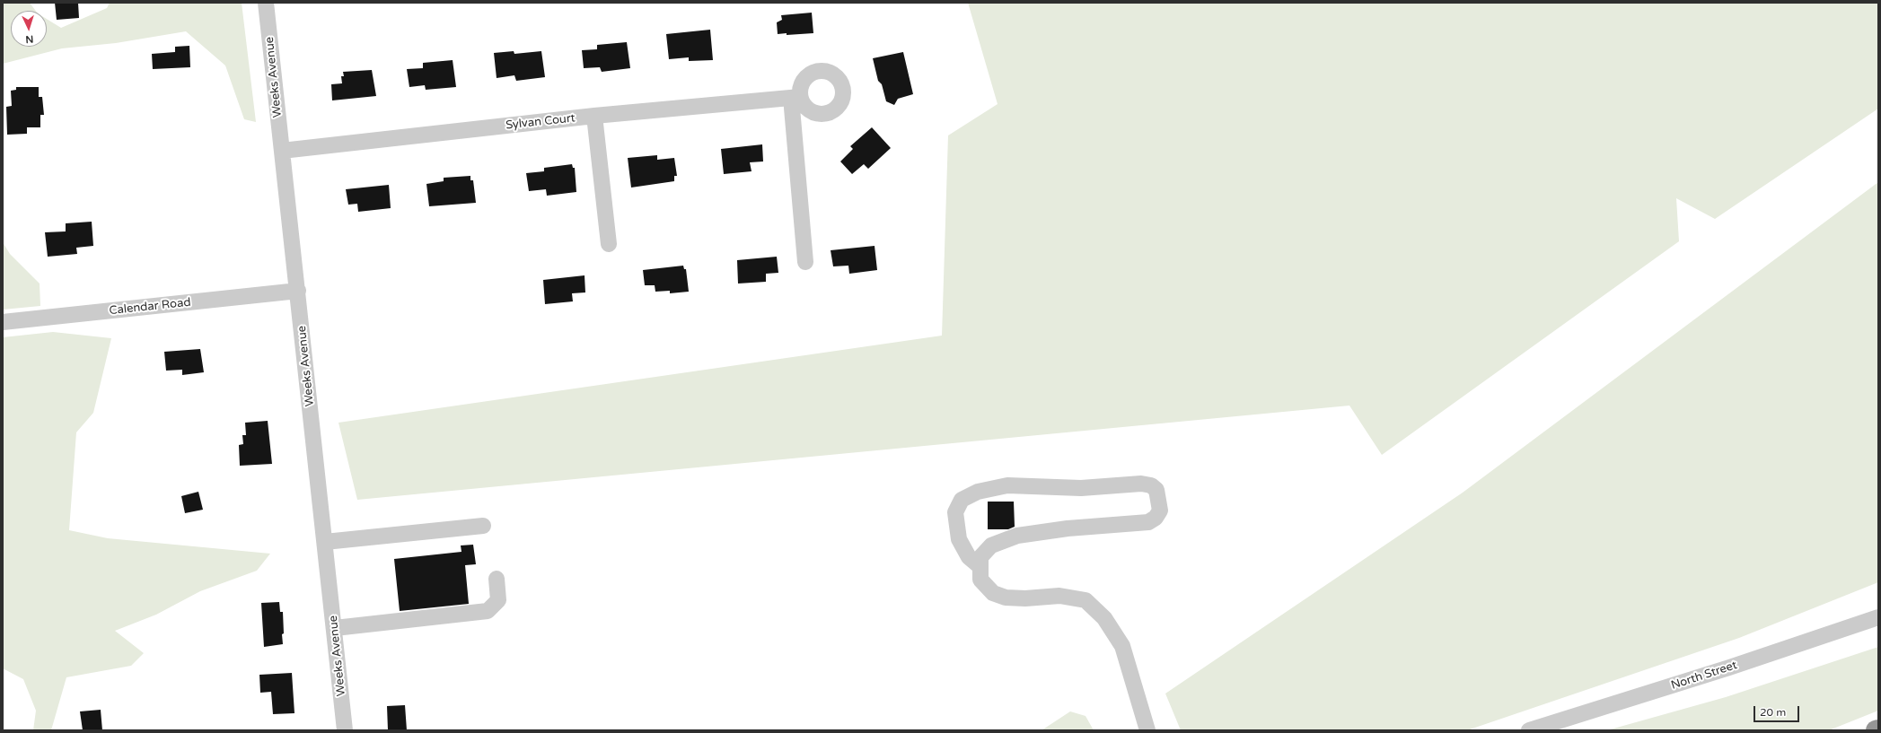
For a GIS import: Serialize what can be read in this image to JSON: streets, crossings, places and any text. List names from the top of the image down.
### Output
{
  "streets": {
    "street": [
      "Weeks Avenue",
      "Sylvan Court",
      "Calendar Road",
      "North Street"
    ]
  },
  "crossings": [
    ["Weeks Avenue", "Sylvan Court"],
    ["Weeks Avenue", "Calendar Road"]
  ],
  "scale_bar": "20 m",
  "north": "bottom"
}
